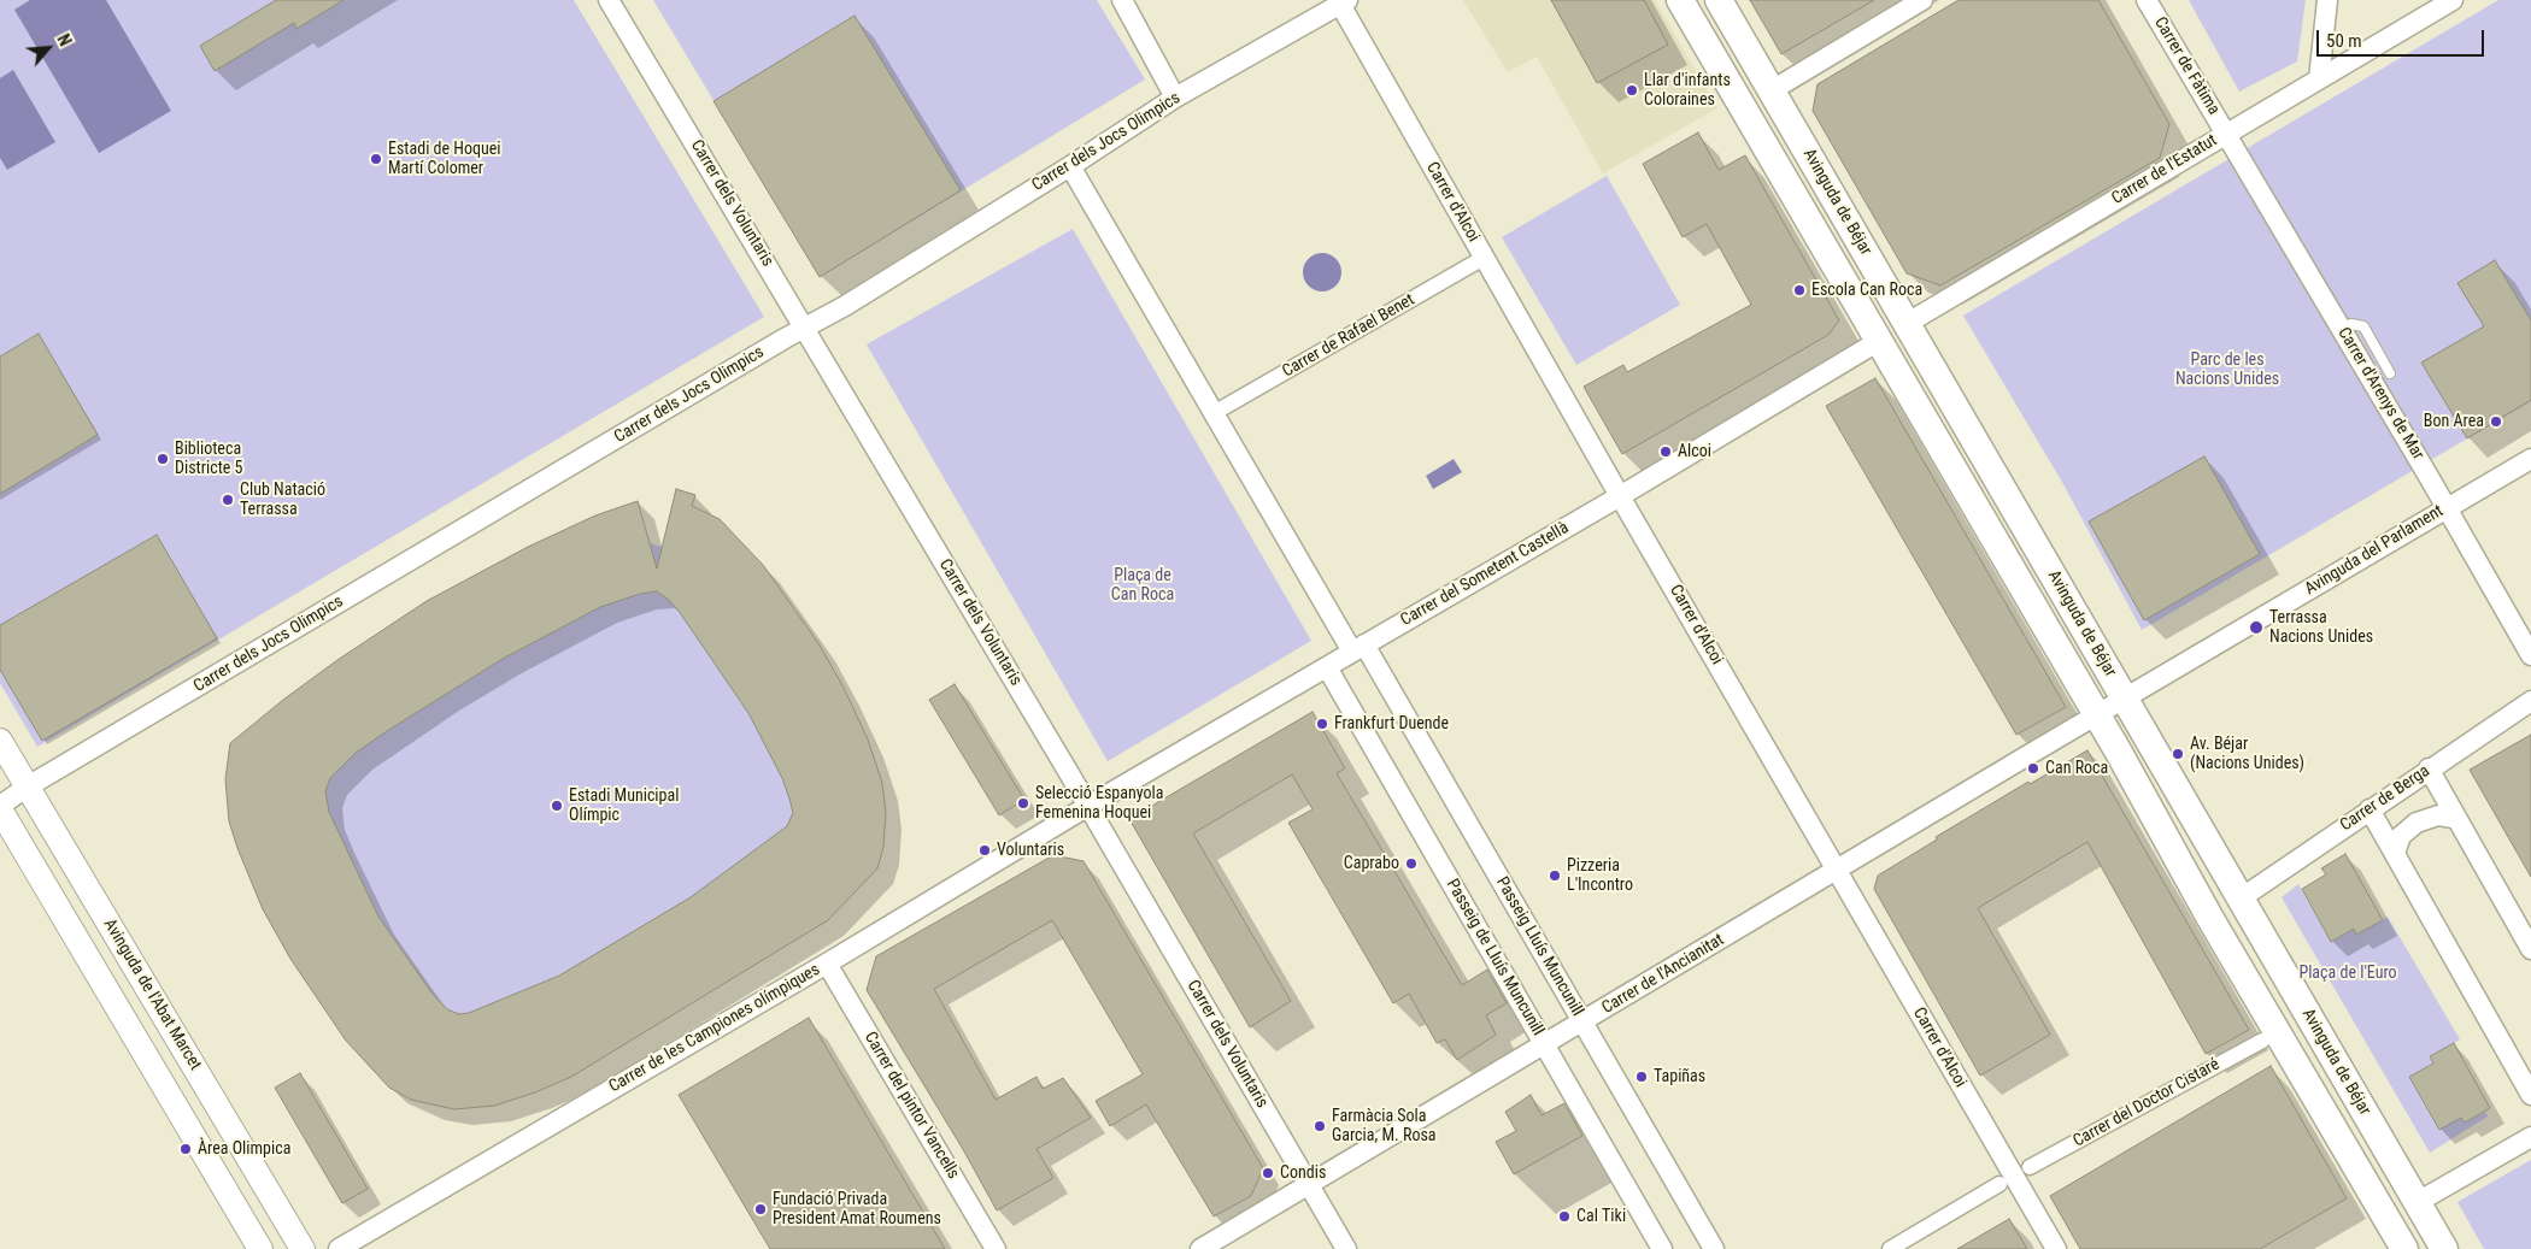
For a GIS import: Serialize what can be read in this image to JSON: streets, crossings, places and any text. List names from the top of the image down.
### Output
{
  "streets": {
    "main road": ["Carrer de l'Estatut", "Avinguda de Béjar"],
    "street": [
      "Carrer de Fàtima",
      "Carrer dels Jocs Olimpics",
      "Carrer d'Alcoi",
      "Carrer dels Voluntaris",
      "Carrer de Rafael Benet",
      "Carrer d'Arenys de Mar",
      "Avinguda del Parlament",
      "Carrer del Sometent Castellà",
      "Carrer de Berga",
      "Passeig Lluís Muncunill",
      "Passeig de Lluís Muncunill",
      "Carrer de l'Ancianitat",
      "Avinguda de l'Abat Marcet",
      "Carrer de les Campiones olímpiques",
      "Carrer del Doctor Cistaré",
      "Carrer del pintor Vancells"
    ]
  },
  "crossings": [
    ["Carrer de Fàtima", "Carrer de l'Estatut"],
    ["Carrer de Fàtima", "Carrer d'Arenys de Mar"],
    ["Carrer dels Jocs Olimpics", "Carrer d'Alcoi"],
    ["Carrer dels Jocs Olimpics", "Carrer dels Voluntaris"],
    ["Carrer dels Jocs Olimpics", "Avinguda de l'Abat Marcet"],
    ["Carrer de l'Estatut", "Avinguda de Béjar"],
    ["Carrer de l'Estatut", "Carrer d'Arenys de Mar"],
    ["Carrer de l'Estatut", "Carrer del Sometent Castellà"],
    ["Carrer d'Alcoi", "Carrer de Rafael Benet"],
    ["Carrer d'Alcoi", "Carrer del Sometent Castellà"],
    ["Carrer d'Alcoi", "Carrer de l'Ancianitat"],
    ["Avinguda de Béjar", "Avinguda del Parlament"],
    ["Avinguda de Béjar", "Carrer del Sometent Castellà"],
    ["Avinguda de Béjar", "Carrer de Berga"],
    ["Avinguda de Béjar", "Carrer de l'Ancianitat"],
    ["Carrer dels Voluntaris", "Carrer del Sometent Castellà"],
    ["Carrer dels Voluntaris", "Carrer de l'Ancianitat"],
    ["Carrer dels Voluntaris", "Carrer de les Campiones olímpiques"],
    ["Carrer d'Arenys de Mar", "Avinguda del Parlament"],
    ["Avinguda del Parlament", "Carrer de l'Ancianitat"],
    ["Carrer del Sometent Castellà", "Passeig Lluís Muncunill"],
    ["Carrer del Sometent Castellà", "Passeig de Lluís Muncunill"],
    ["Carrer del Sometent Castellà", "Carrer de les Campiones olímpiques"],
    ["Passeig Lluís Muncunill", "Carrer de l'Ancianitat"],
    ["Passeig de Lluís Muncunill", "Carrer de l'Ancianitat"],
    ["Carrer de les Campiones olímpiques", "Carrer del pintor Vancells"]
  ],
  "parks": ["Parc de les Nacions Unides", "Plaça de Can Roca", "Plaça de l'Euro"],
  "places": [
    "Llar d'infants Coloraines",
    "Estadi de Hoquei Martí Colomer",
    "Escola Can Roca",
    "Bon Area",
    "Alcoi",
    "Biblioteca Districte 5",
    "Club Natació Terrassa",
    "Terrassa Nacions Unides",
    "Frankfurt Duende",
    "Av. Béjar (Nacions Unides)",
    "Can Roca",
    "Selecció Espanyola Femenina Hoquei",
    "Estadi Municipal Olímpic",
    "Voluntaris",
    "Caprabo",
    "Pizzeria L'Incontro",
    "Tapiñas",
    "Farmàcia Sola Garcia, M. Rosa",
    "Àrea Olimpica",
    "Condis",
    "Fundació Privada President Amat Roumens",
    "Cal Tiki"
  ],
  "scale_bar": "50 m",
  "north": "top right"
}
